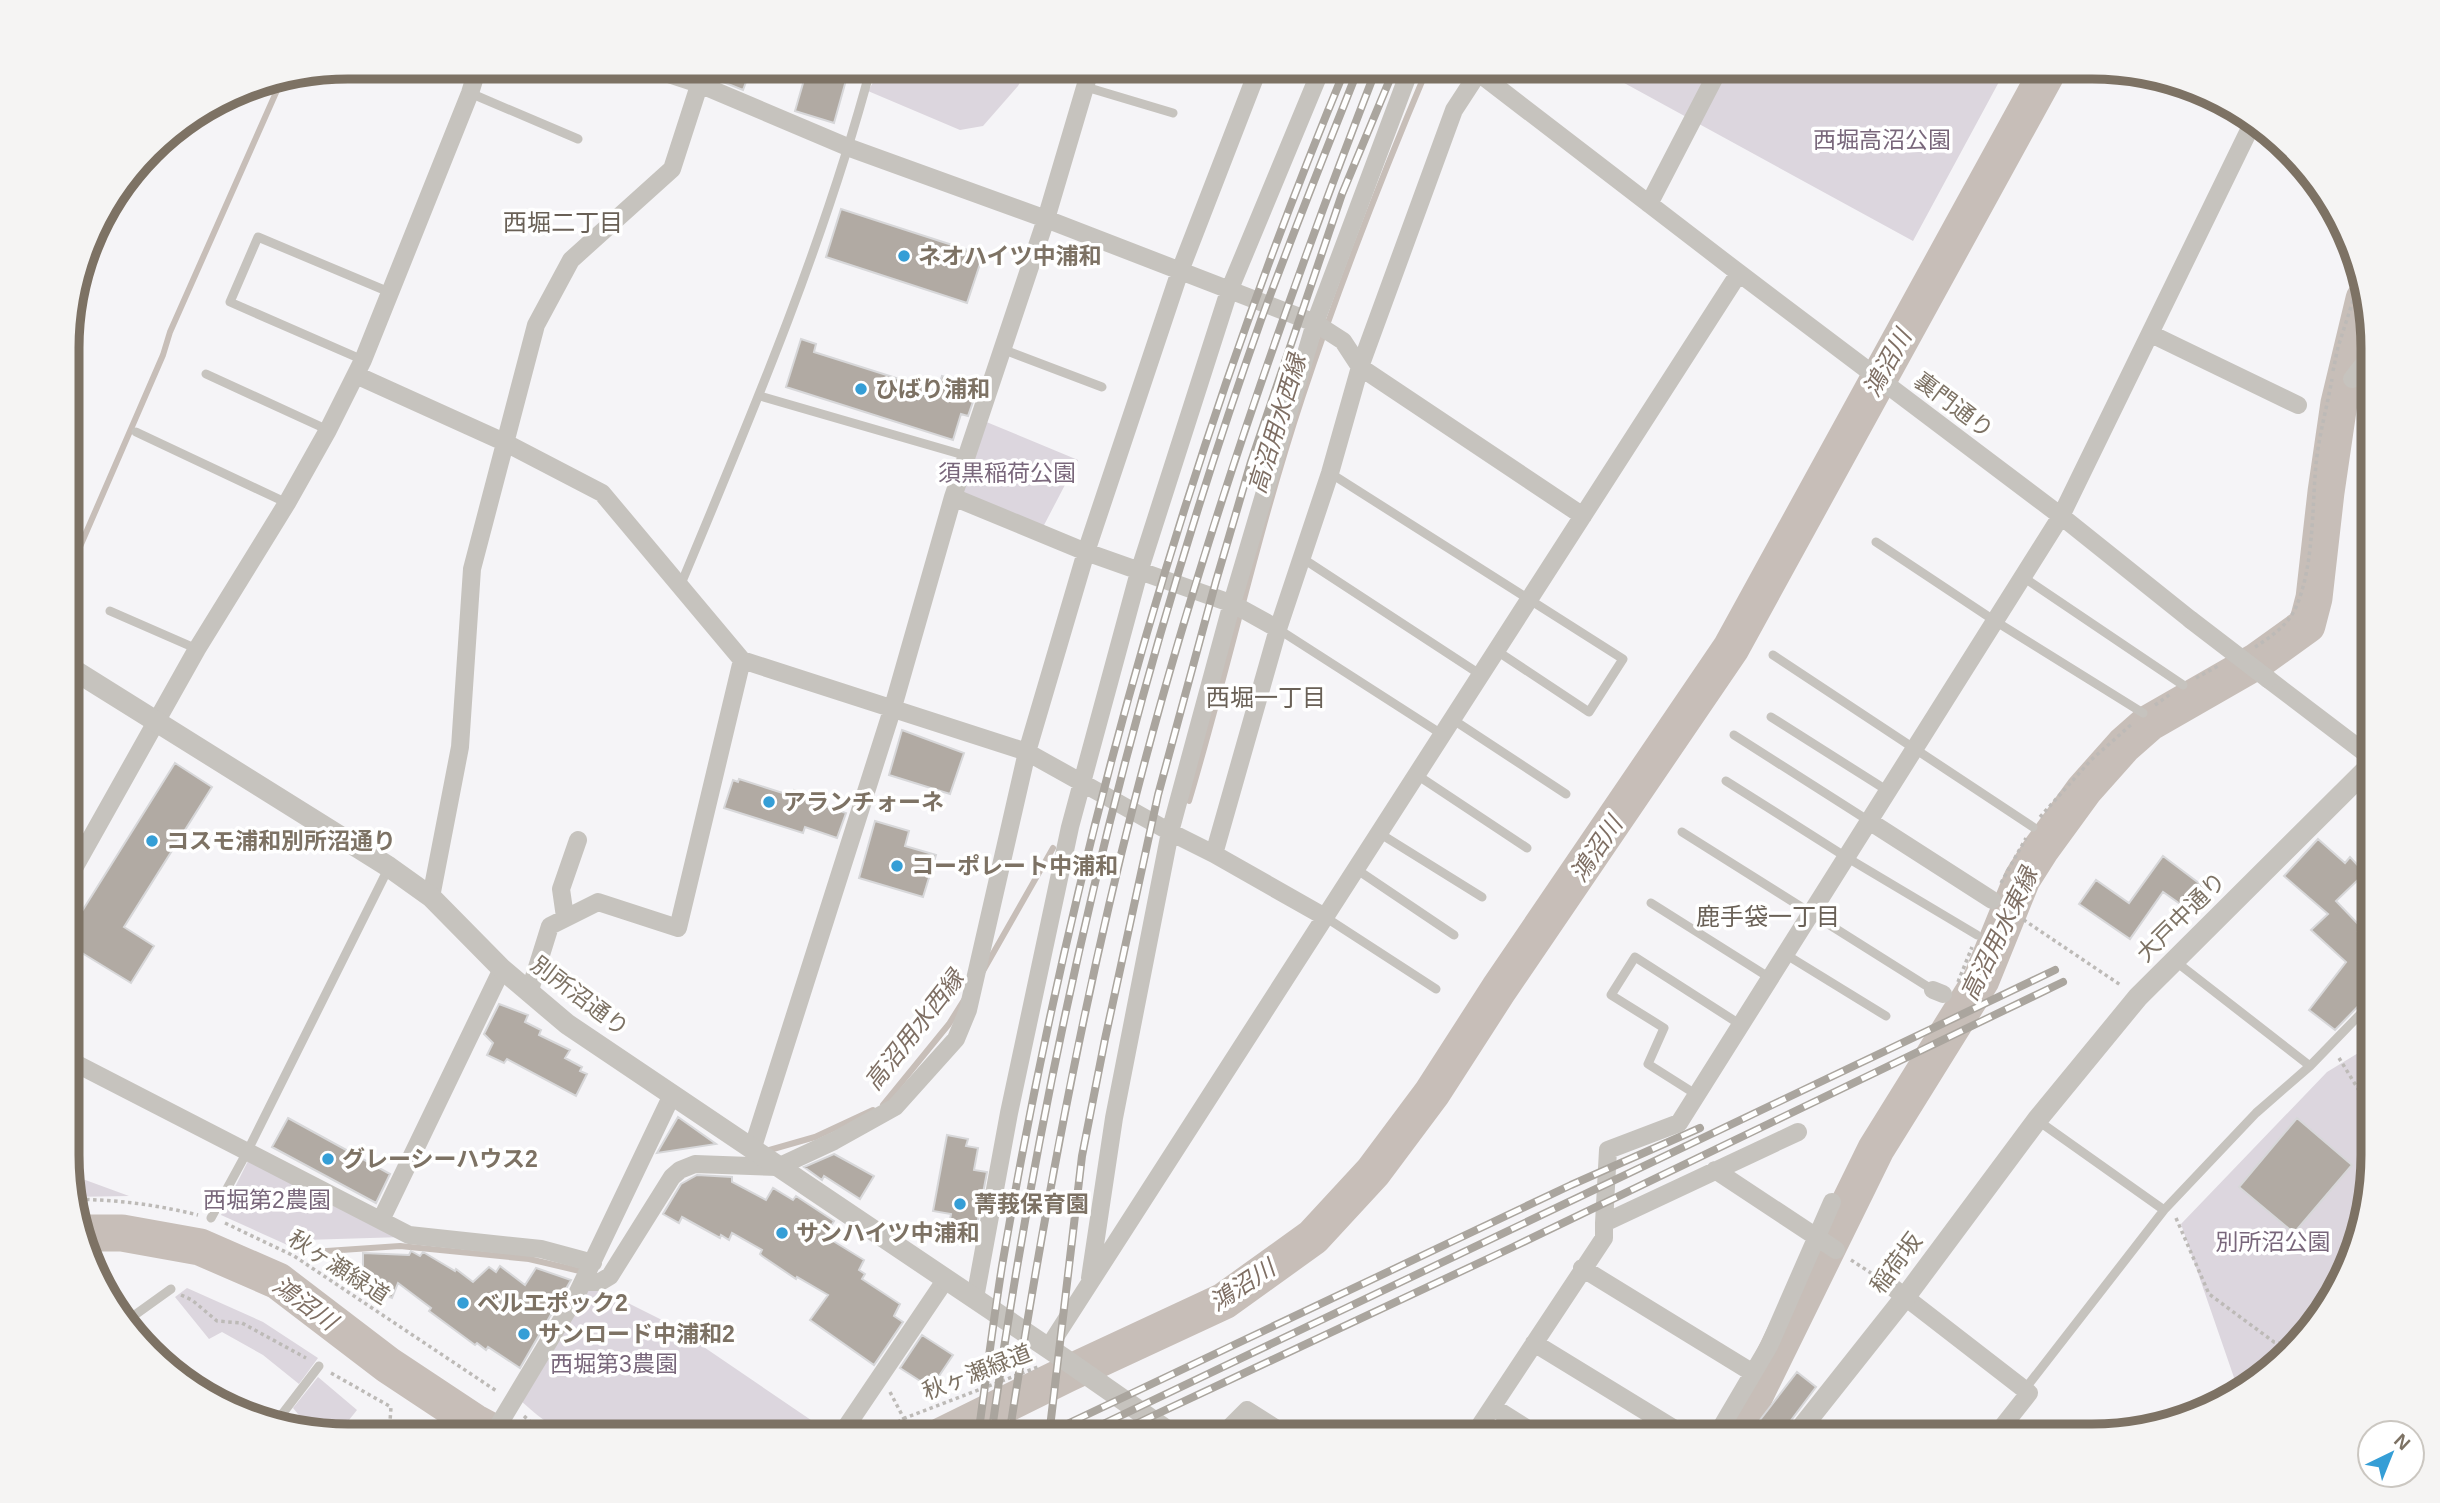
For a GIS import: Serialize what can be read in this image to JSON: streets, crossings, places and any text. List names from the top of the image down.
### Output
{
  "streets": {
    "street": [
      "裏門通り",
      "大戸中通り",
      "別所沼通り",
      "稲荷坂"
    ],
    "path": ["秋ヶ瀬緑道"]
  },
  "crossings": [
    ["大戸中通り", "稲荷坂"],
    ["別所沼通り", "秋ヶ瀬緑道"]
  ],
  "districts": ["西堀二丁目", "西堀一丁目", "鹿手袋一丁目"],
  "water": ["鴻沼川", "高沼用水西縁", "高沼用水東縁"],
  "parks": [
    "西堀高沼公園",
    "須黒稲荷公園",
    "西堀第2農園",
    "別所沼公園",
    "西堀第3農園"
  ],
  "places": [
    "ネオハイツ中浦和",
    "ひばり浦和",
    "アランチォーネ",
    "コスモ浦和別所沼通り",
    "コーポレート中浦和",
    "グレーシーハウス2",
    "菁莪保育園",
    "サンハイツ中浦和",
    "ベルエポック2",
    "サンロード中浦和2"
  ],
  "north": "top right"
}
